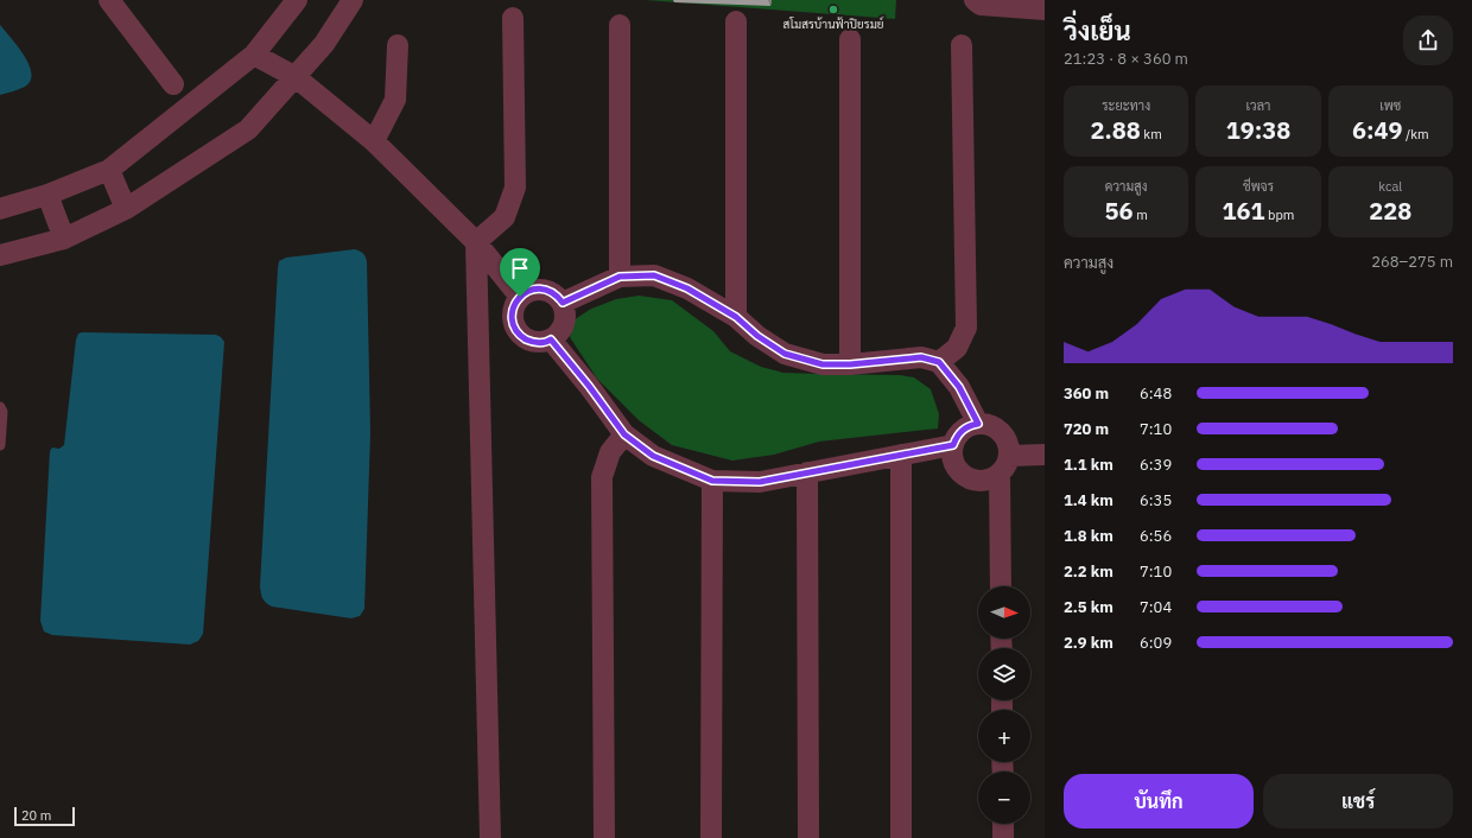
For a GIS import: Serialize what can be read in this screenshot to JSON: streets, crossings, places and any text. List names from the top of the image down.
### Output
{
  "places": ["สโมสรบ้านฟ้าปิยรมย์"],
  "scale_bar": "20 m",
  "north": "right",
  "page": {
    "heading": ["วิ่งเย็น", "21:23 · 8 × 360 m"],
    "stats": [
      ["ระยะทาง", "2.88 km"],
      ["เวลา", "19:38"],
      ["เพซ", "6:49 /km"],
      ["ความสูง", "56 m"],
      ["ชีพจร", "161 bpm"],
      ["kcal", "228"]
    ],
    "chart": ["ความสูง", "268–275 m"],
    "list": [
      {
        "name": "360 m",
        "note": "6:48"
      },
      {
        "name": "720 m",
        "note": "7:10"
      },
      {
        "name": "1.1 km",
        "note": "6:39"
      },
      {
        "name": "1.4 km",
        "note": "6:35"
      },
      {
        "name": "1.8 km",
        "note": "6:56"
      },
      {
        "name": "2.2 km",
        "note": "7:10"
      },
      {
        "name": "2.5 km",
        "note": "7:04"
      },
      {
        "name": "2.9 km",
        "note": "6:09"
      }
    ],
    "map_buttons": ["+", "−"],
    "buttons": ["บันทึก", "แชร์"],
    "scale": "20 m"
  }
}
